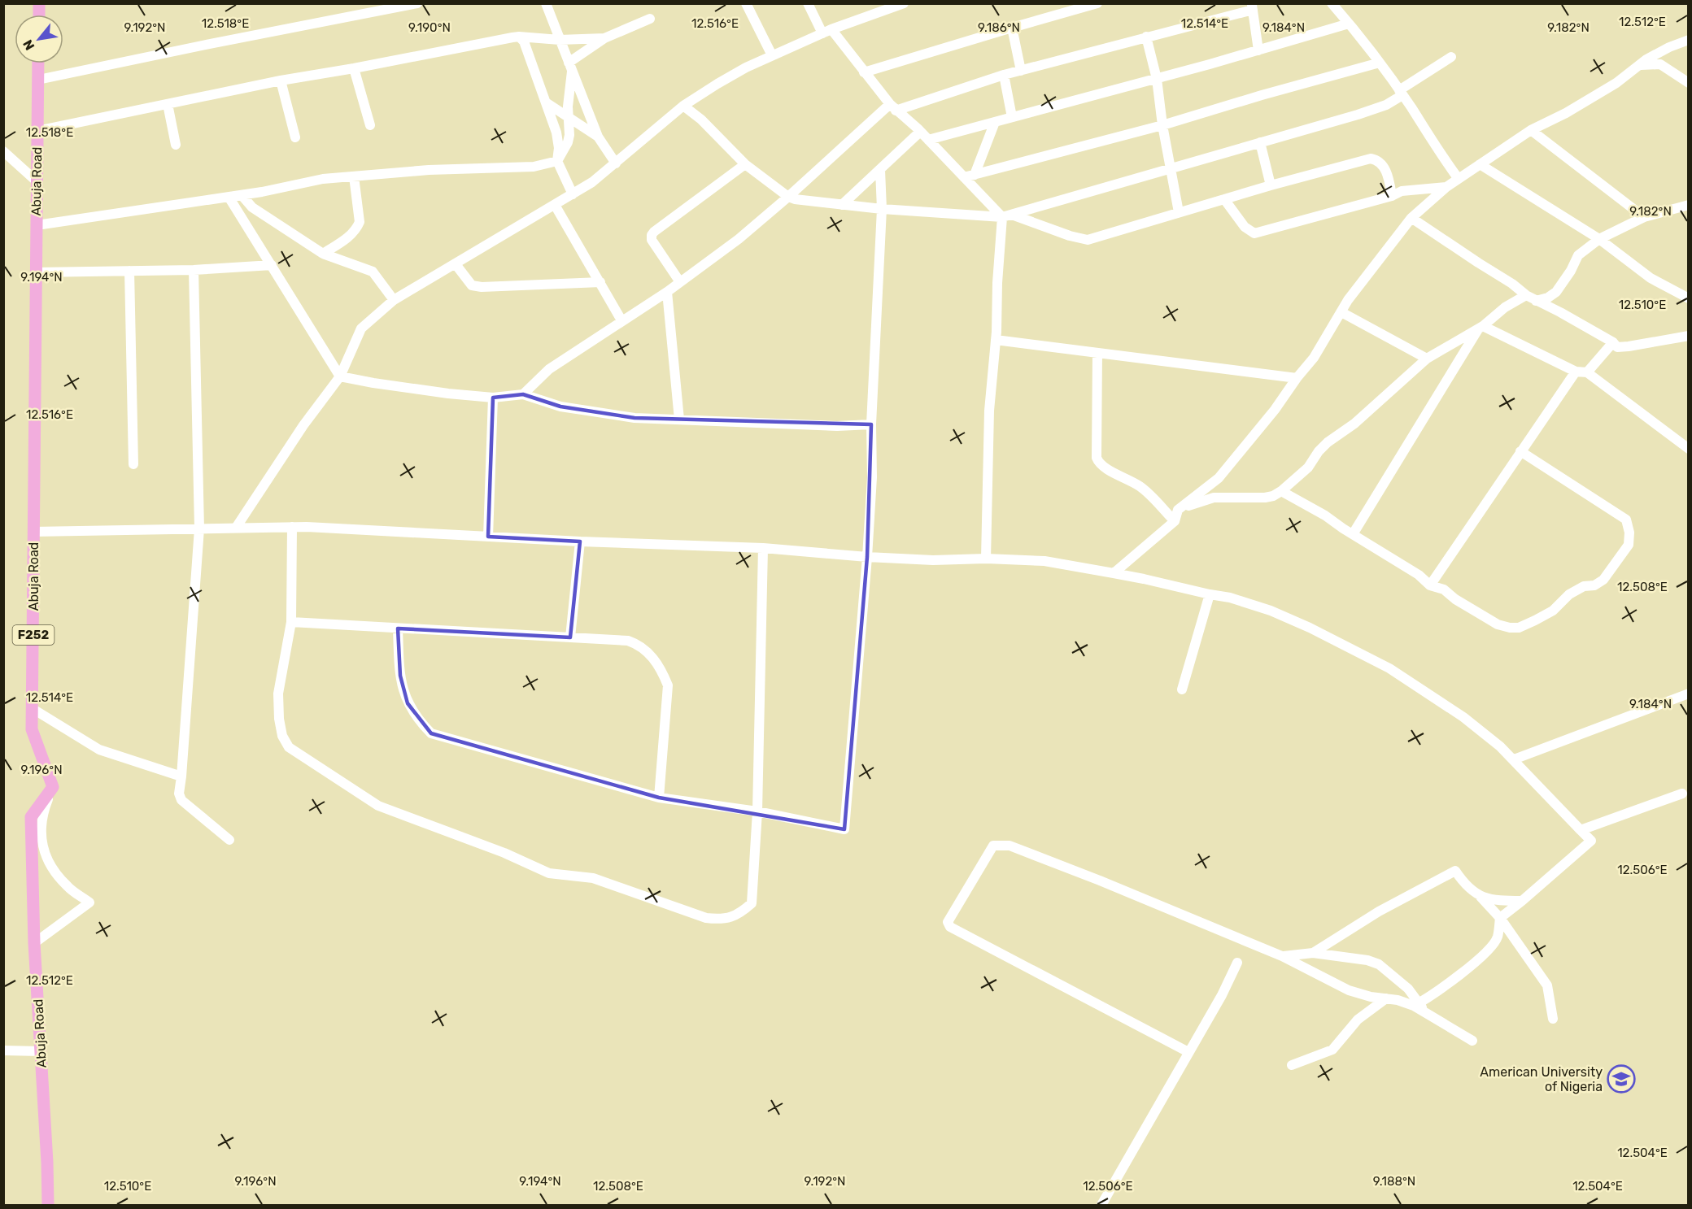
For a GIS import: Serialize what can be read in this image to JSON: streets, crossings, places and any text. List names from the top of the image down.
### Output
{
  "streets": {
    "main road": ["Abuja Road", "F252"]
  },
  "places": {
    "school or university": ["American University of Nigeria"]
  },
  "north": "bottom left",
  "coordinates": [
    "12.512°E",
    "12.518°E",
    "12.516°E",
    "12.514°E",
    "9.192°N",
    "9.186°N",
    "9.182°N",
    "9.190°N",
    "9.184°N",
    "9.194°N",
    "12.510°E",
    "12.508°E",
    "9.196°N",
    "12.506°E",
    "12.504°E",
    "9.188°N"
  ]
}
